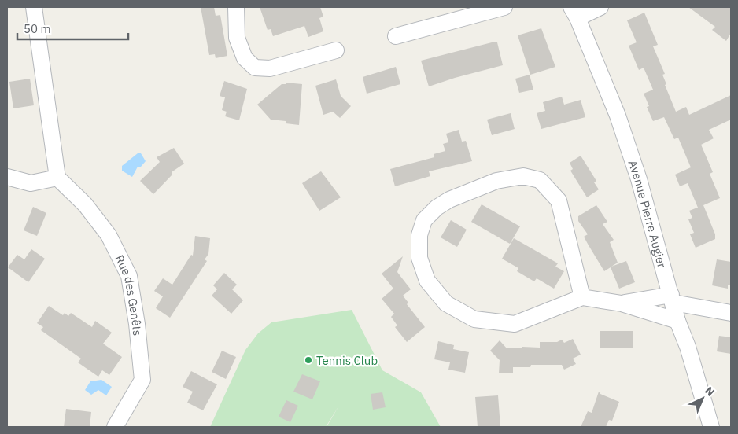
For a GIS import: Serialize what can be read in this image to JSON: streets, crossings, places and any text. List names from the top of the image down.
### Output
{
  "streets": {
    "street": ["Avenue Pierre Augier", "Rue des Genêts"]
  },
  "places": ["Tennis Club"],
  "scale_bar": "50 m",
  "north": "top right"
}
